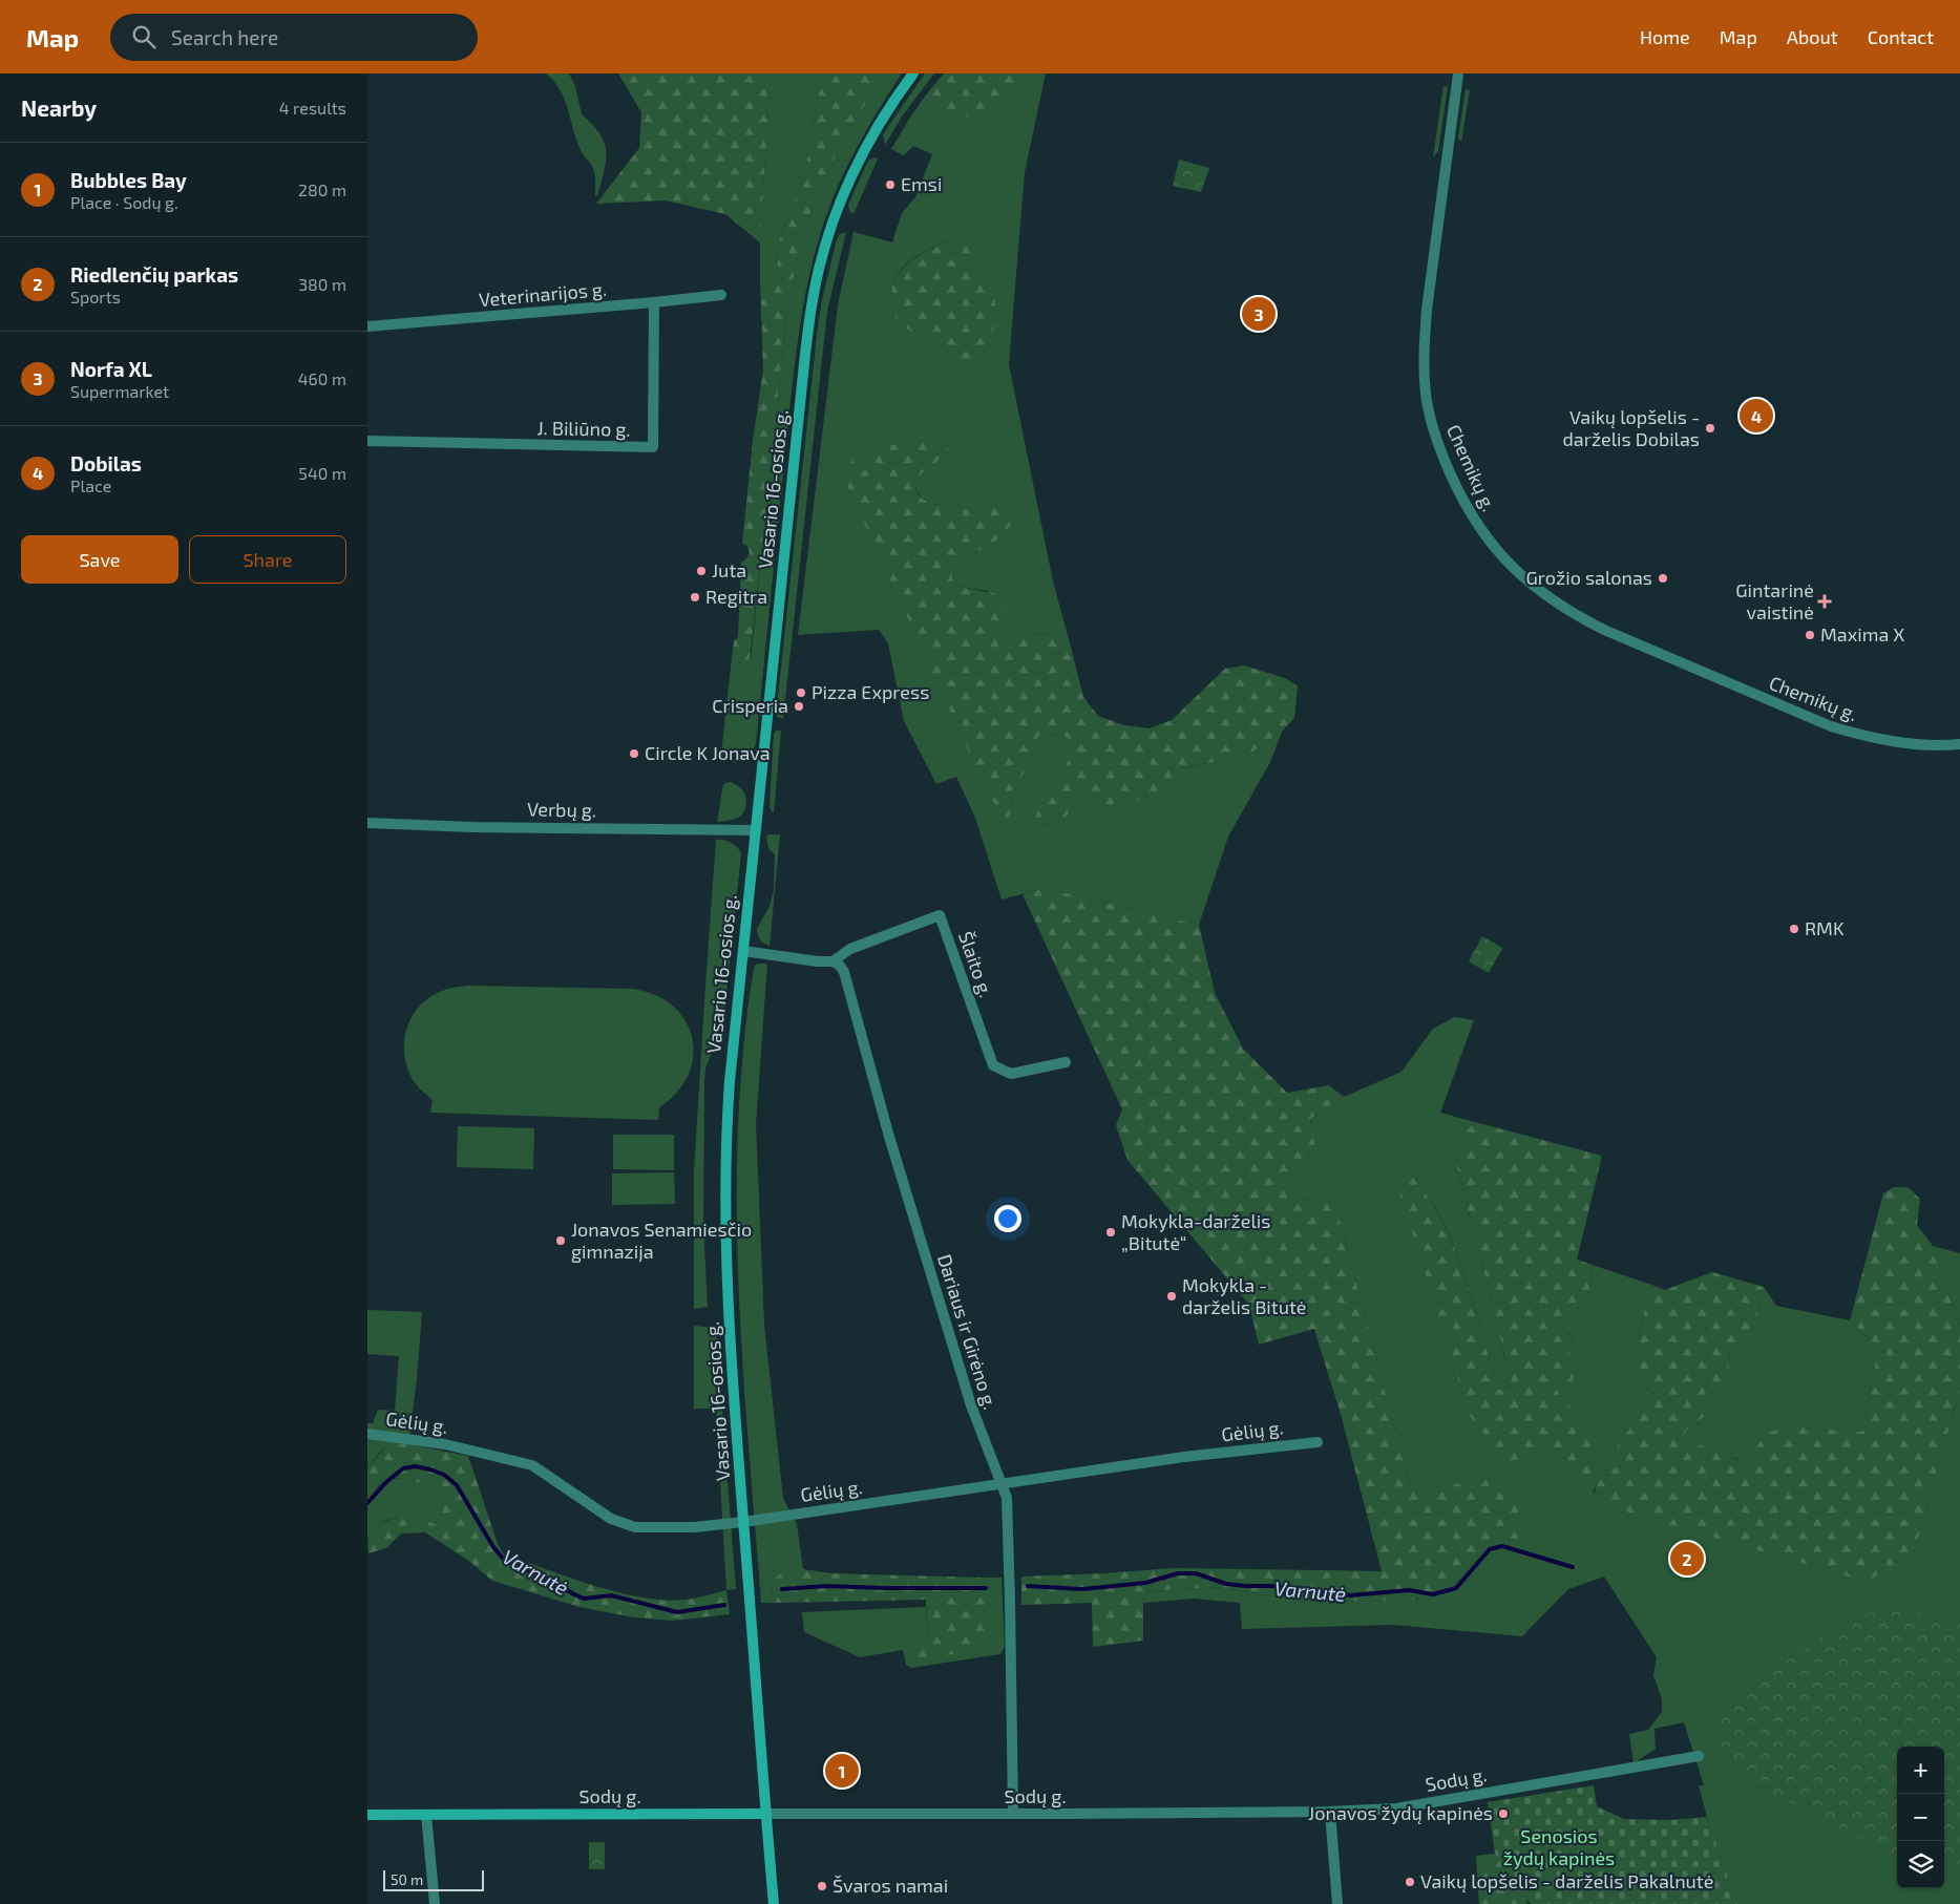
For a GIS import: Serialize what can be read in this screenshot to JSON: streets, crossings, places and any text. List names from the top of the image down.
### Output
{
  "streets": {
    "main road": ["Vasario 16-osios g.", "Sodų g."],
    "street": [
      "Veterinarijos g.",
      "J. Biliūno g.",
      "Chemikų g.",
      "Verbų g.",
      "Šlaito g.",
      "Dariaus ir Girėno g.",
      "Gėlių g."
    ]
  },
  "crossings": [
    ["Veterinarijos g.", "J. Biliūno g."],
    ["Vasario 16-osios g.", "Verbų g."],
    ["Vasario 16-osios g.", "Gėlių g."],
    ["Vasario 16-osios g.", "Sodų g."],
    ["Šlaito g.", "Dariaus ir Girėno g."],
    ["Dariaus ir Girėno g.", "Gėlių g."],
    ["Dariaus ir Girėno g.", "Sodų g."]
  ],
  "water": ["Varnutė"],
  "parks": ["Senosios žydų kapinės"],
  "places": {
    "other": [
      "Emsi",
      "Vaikų lopšelis - darželis Dobilas",
      "Juta",
      "Grožio salonas",
      "Regitra",
      "Maxima X",
      "Pizza Express",
      "Crisperia",
      "Circle K Jonava",
      "RMK",
      "Mokykla-darželis „Bitutė“",
      "Jonavos Senamiesčio gimnazija",
      "Mokykla - darželis Bitutė",
      "Jonavos žydų kapinės",
      "Vaikų lopšelis - darželis Pakalnutė",
      "Švaros namai"
    ],
    "health": ["Gintarinė vaistinė"]
  },
  "scale_bar": "50 m",
  "page": {
    "header": "Map",
    "search": "Search here",
    "nav": [
      "Home",
      "Map",
      "About",
      "Contact"
    ],
    "heading": ["Nearby", "4 results"],
    "list": [
      {
        "mark": "1",
        "name": "Bubbles Bay",
        "note": "Place · Sodų g.",
        "value": "280 m"
      },
      {
        "mark": "2",
        "name": "Riedlenčių parkas",
        "note": "Sports",
        "value": "380 m"
      },
      {
        "mark": "3",
        "name": "Norfa XL",
        "note": "Supermarket",
        "value": "460 m"
      },
      {
        "mark": "4",
        "name": "Dobilas",
        "note": "Place",
        "value": "540 m"
      }
    ],
    "pins": [
      "3",
      "4",
      "2",
      "1"
    ],
    "buttons": ["Save", "Share"],
    "map_buttons": ["+", "−"],
    "scale": "50 m"
  }
}
